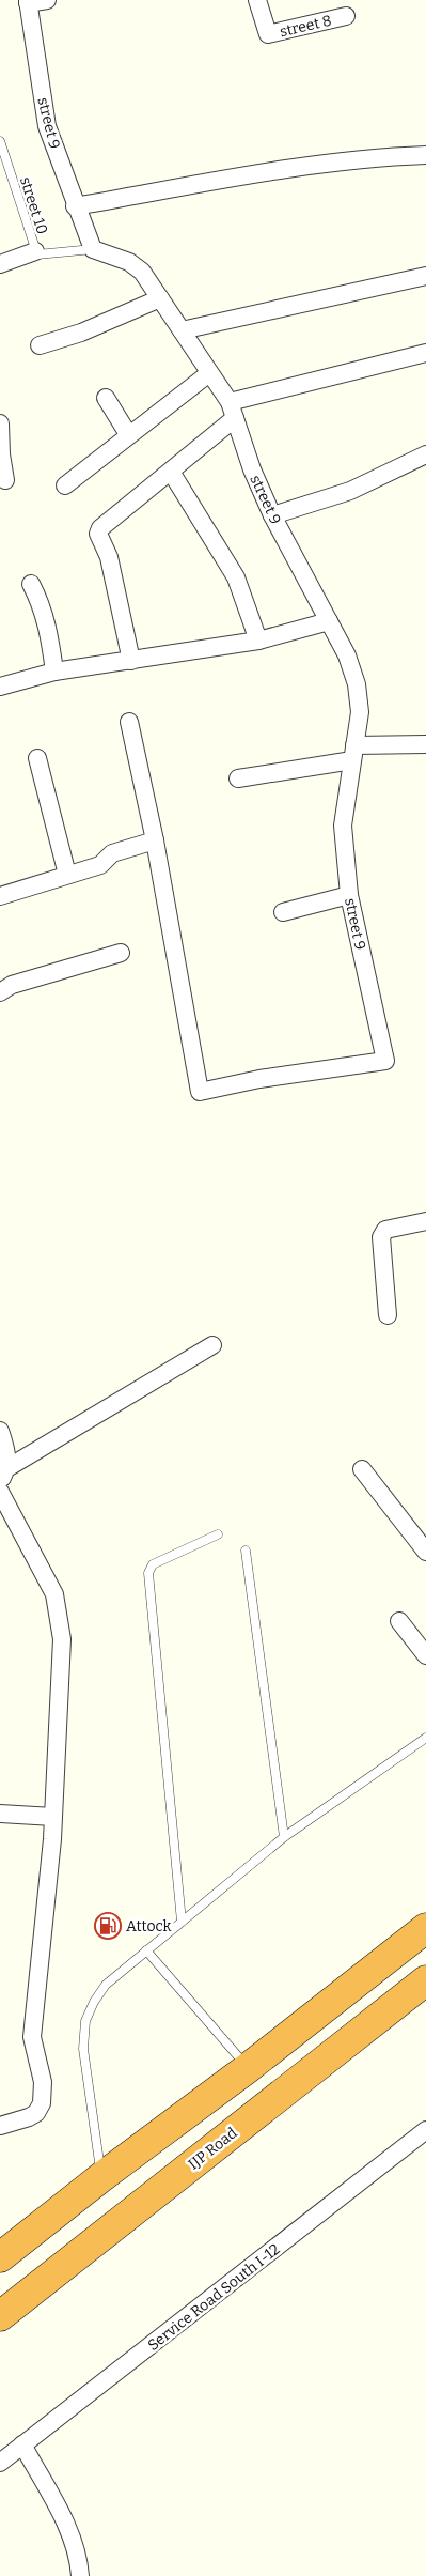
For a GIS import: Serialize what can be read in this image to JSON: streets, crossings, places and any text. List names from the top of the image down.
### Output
{
  "streets": {
    "highway": ["IJP Road"],
    "street": ["street 8", "street 9", "Service Road South I-12"],
    "lane": ["street 10"]
  },
  "crossings": [
    ["street 9", "street 10"]
  ],
  "places": {
    "fuel station": ["Attock"]
  }
}
